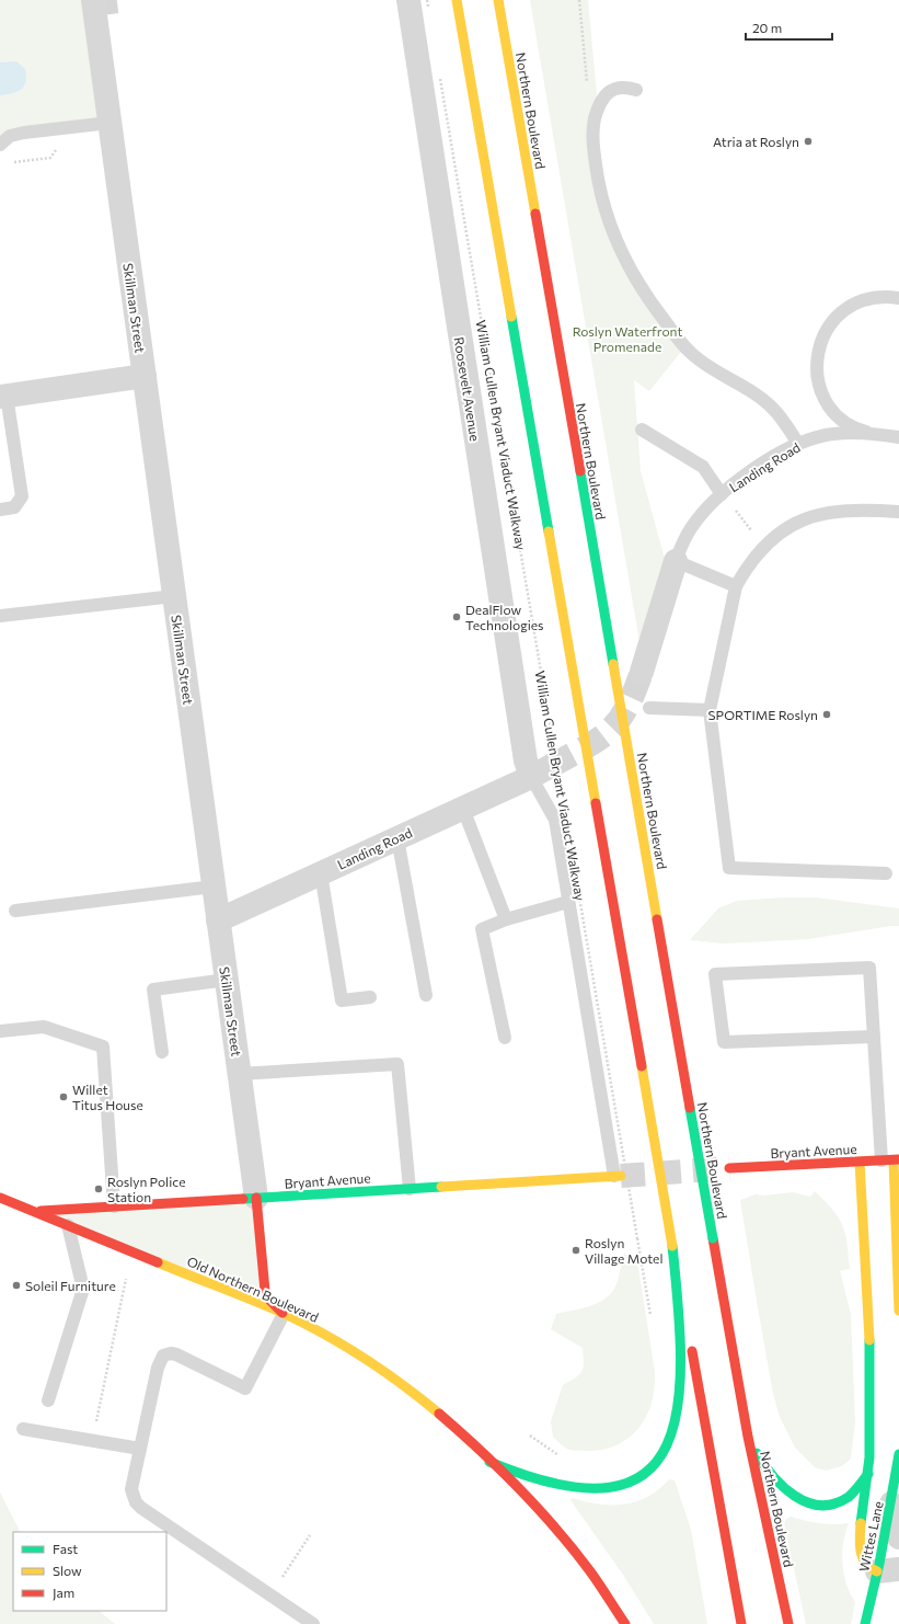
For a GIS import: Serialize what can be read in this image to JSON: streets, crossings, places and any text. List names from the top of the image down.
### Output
{
  "streets": {
    "main road": [
      "Northern Boulevard",
      "Skillman Street",
      "Bryant Avenue",
      "Old Northern Boulevard",
      "Wittes Lane"
    ],
    "street": ["Roosevelt Avenue", "Landing Road"],
    "path": ["William Cullen Bryant Viaduct Walkway"]
  },
  "crossings": [
    ["Skillman Street", "Landing Road"],
    ["Skillman Street", "Bryant Avenue"],
    ["Skillman Street", "Old Northern Boulevard"],
    ["Roosevelt Avenue", "Landing Road"],
    ["Bryant Avenue", "Old Northern Boulevard"]
  ],
  "parks": ["Roslyn Waterfront Promenade"],
  "places": [
    "Atria at Roslyn",
    "DealFlow Technologies",
    "SPORTIME Roslyn",
    "Willet Titus House",
    "Roslyn Police Station",
    "Roslyn Village Motel",
    "Soleil Furniture"
  ],
  "legend": ["Fast", "Slow", "Jam"],
  "scale_bar": "20 m"
}
